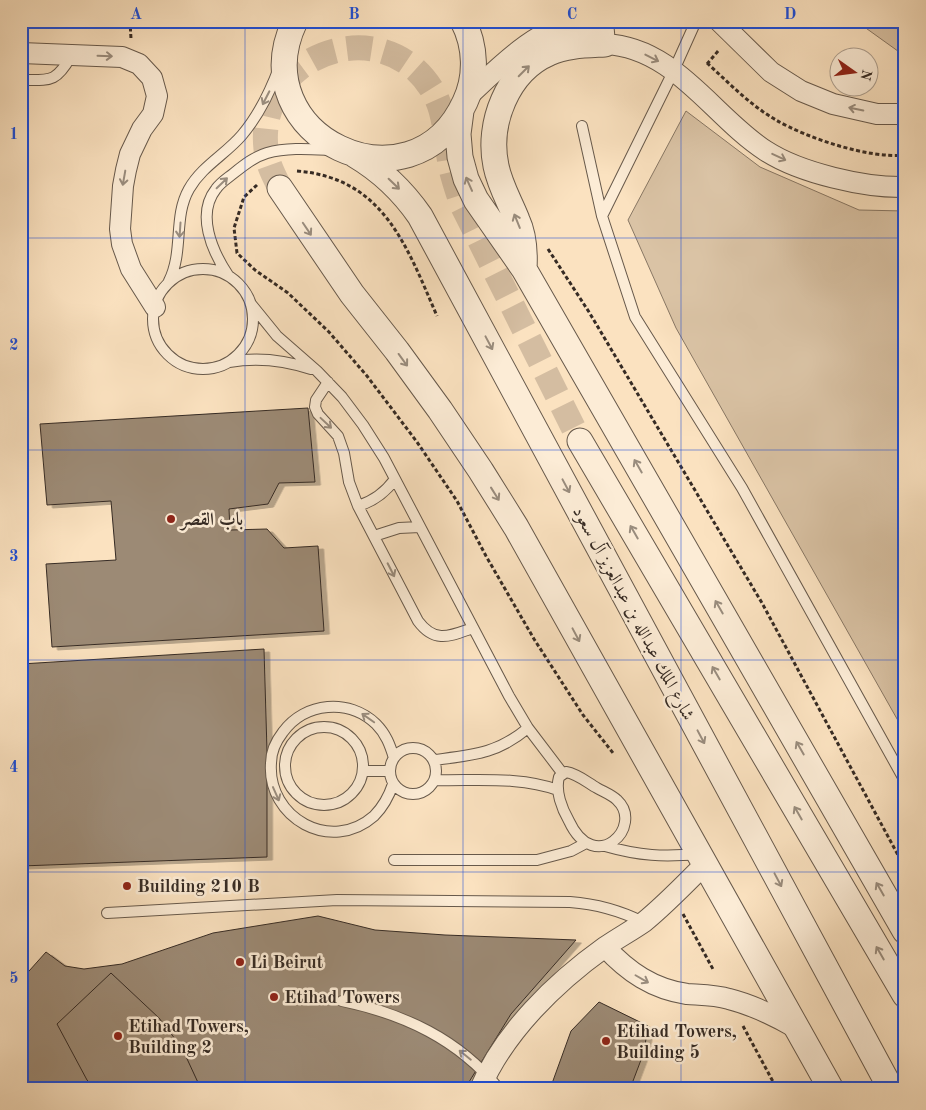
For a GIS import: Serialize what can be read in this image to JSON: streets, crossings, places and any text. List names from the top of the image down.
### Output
{
  "streets": {
    "street": ["شارع الملك عبدالله بن عبدالعزيز آل سعود"]
  },
  "places": [
    "باب القصر",
    "Building 210 B",
    "Li Beirut",
    "Etihad Towers",
    "Etihad Towers, Building 2",
    "Etihad Towers, Building 5"
  ],
  "north": "right",
  "grid": {
    "columns": [
      "A",
      "B",
      "C",
      "D"
    ],
    "rows": [
      "1",
      "2",
      "3",
      "4",
      "5"
    ]
  }
}
